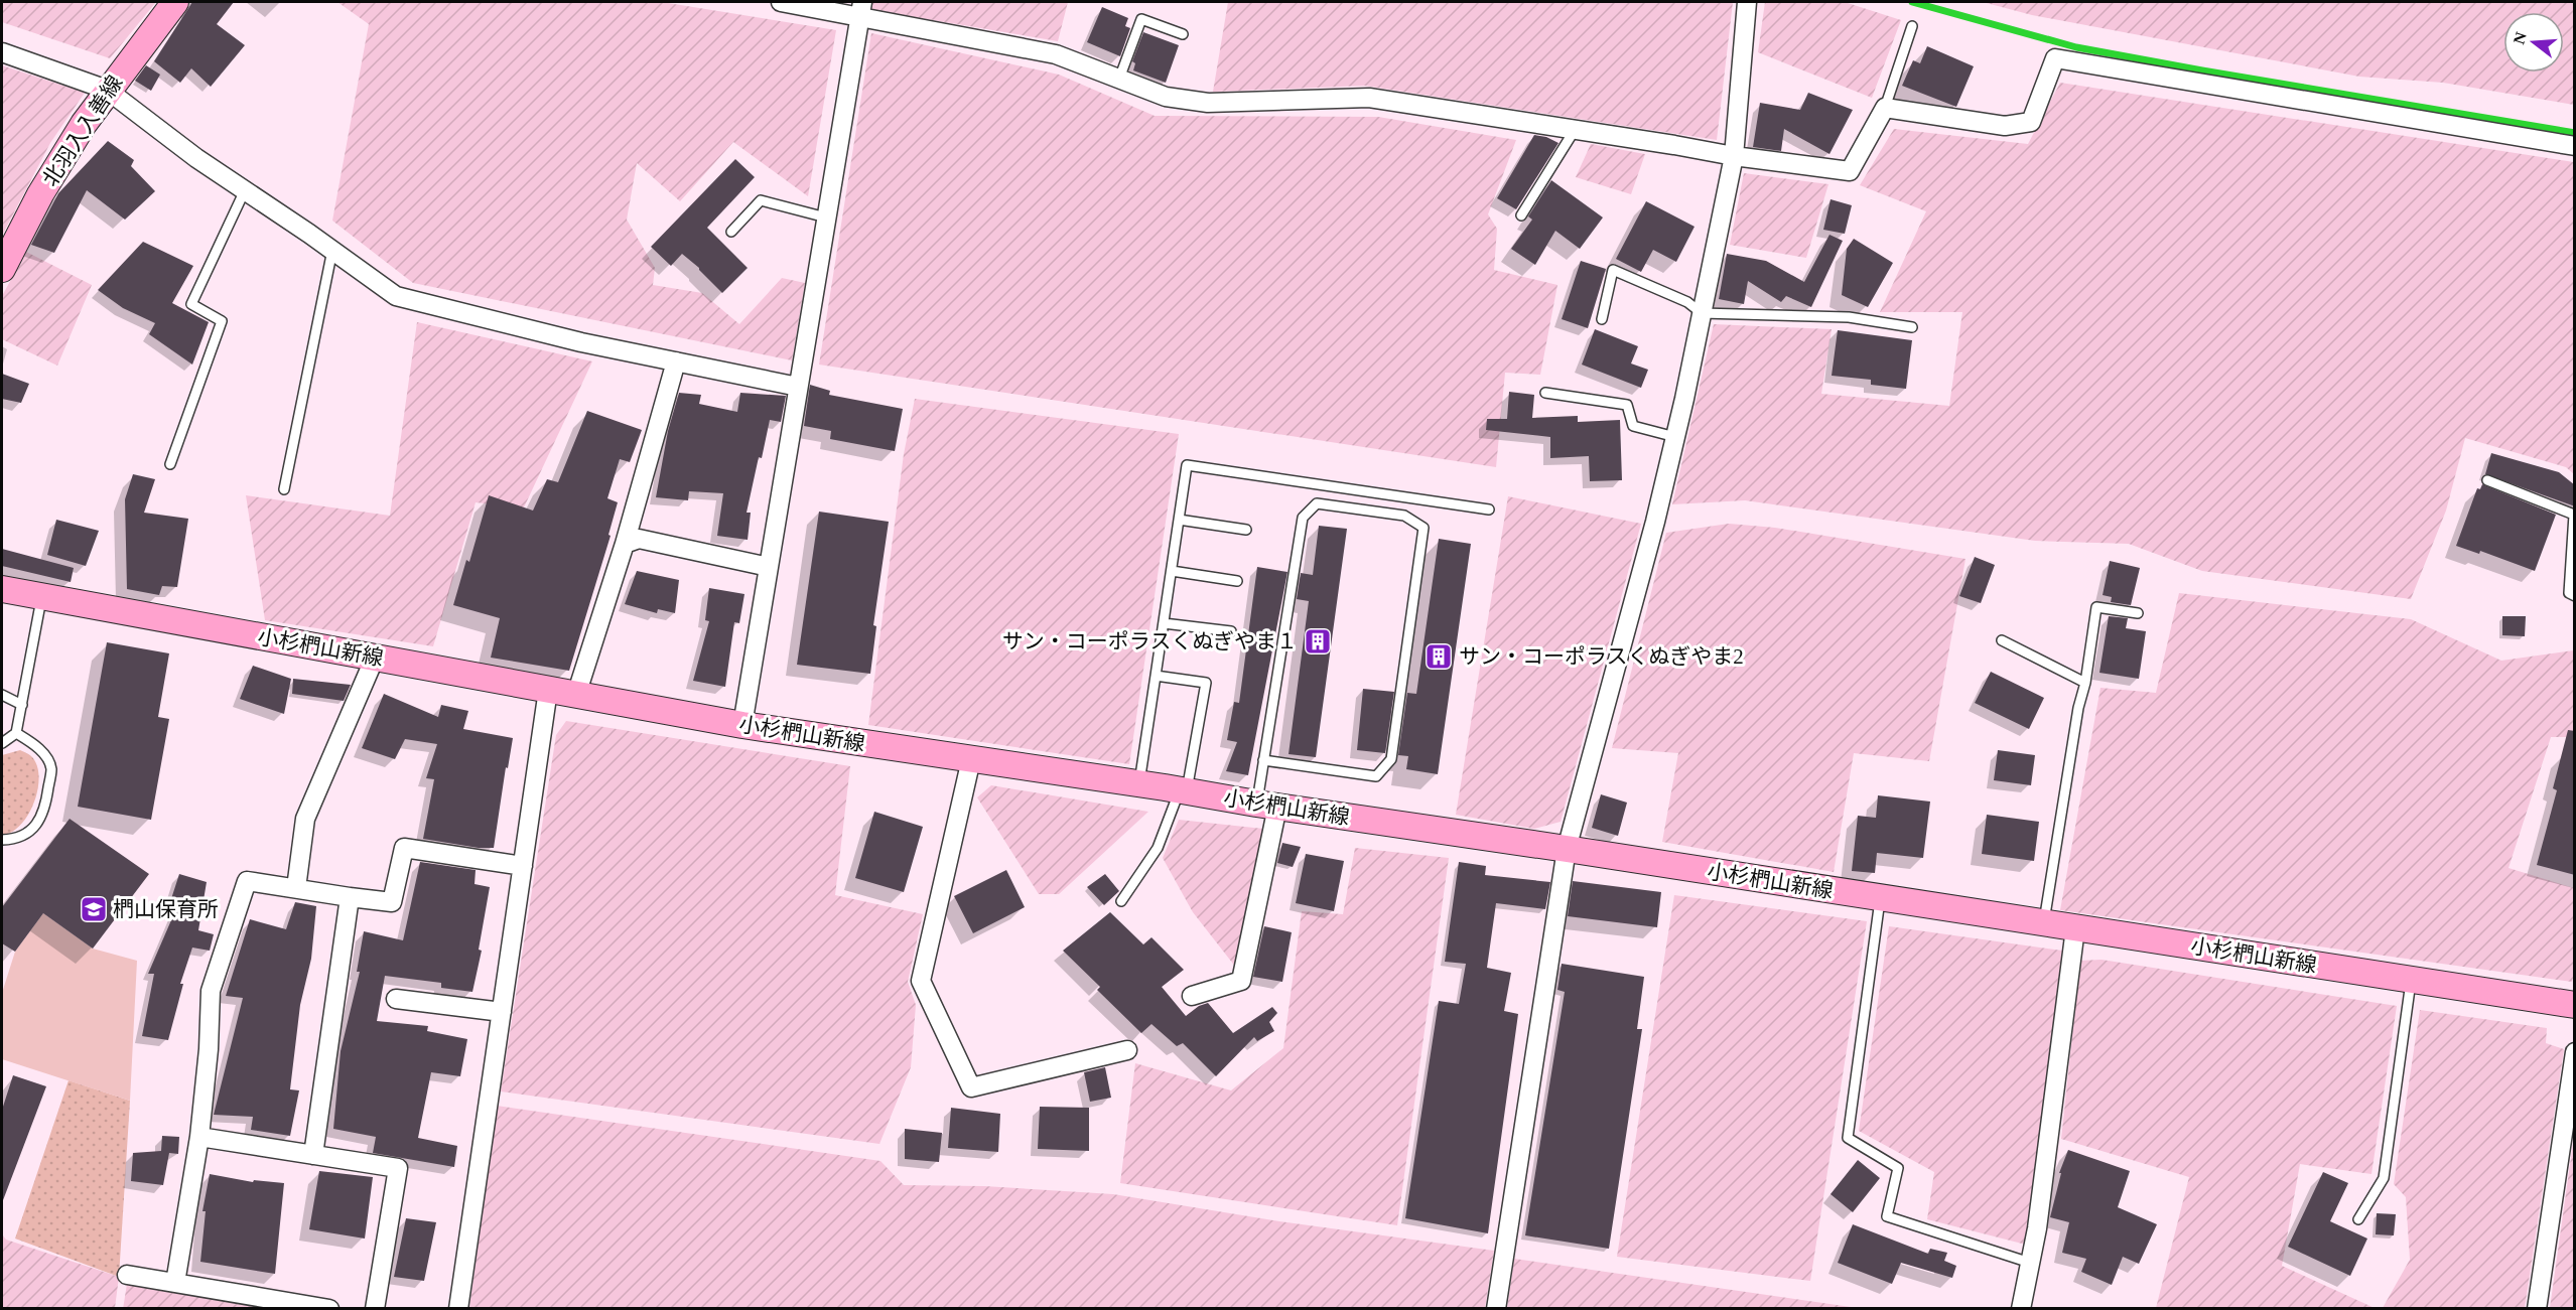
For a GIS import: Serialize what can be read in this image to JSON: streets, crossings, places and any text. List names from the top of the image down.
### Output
{
  "streets": {
    "main road": ["北羽入入善線", "小杉椚山新線"]
  },
  "places": {
    "building": ["サン・コーポラスくぬぎやま１", "サン・コーポラスくぬぎやま2"],
    "school or university": ["椚山保育所"]
  },
  "north": "left"
}
